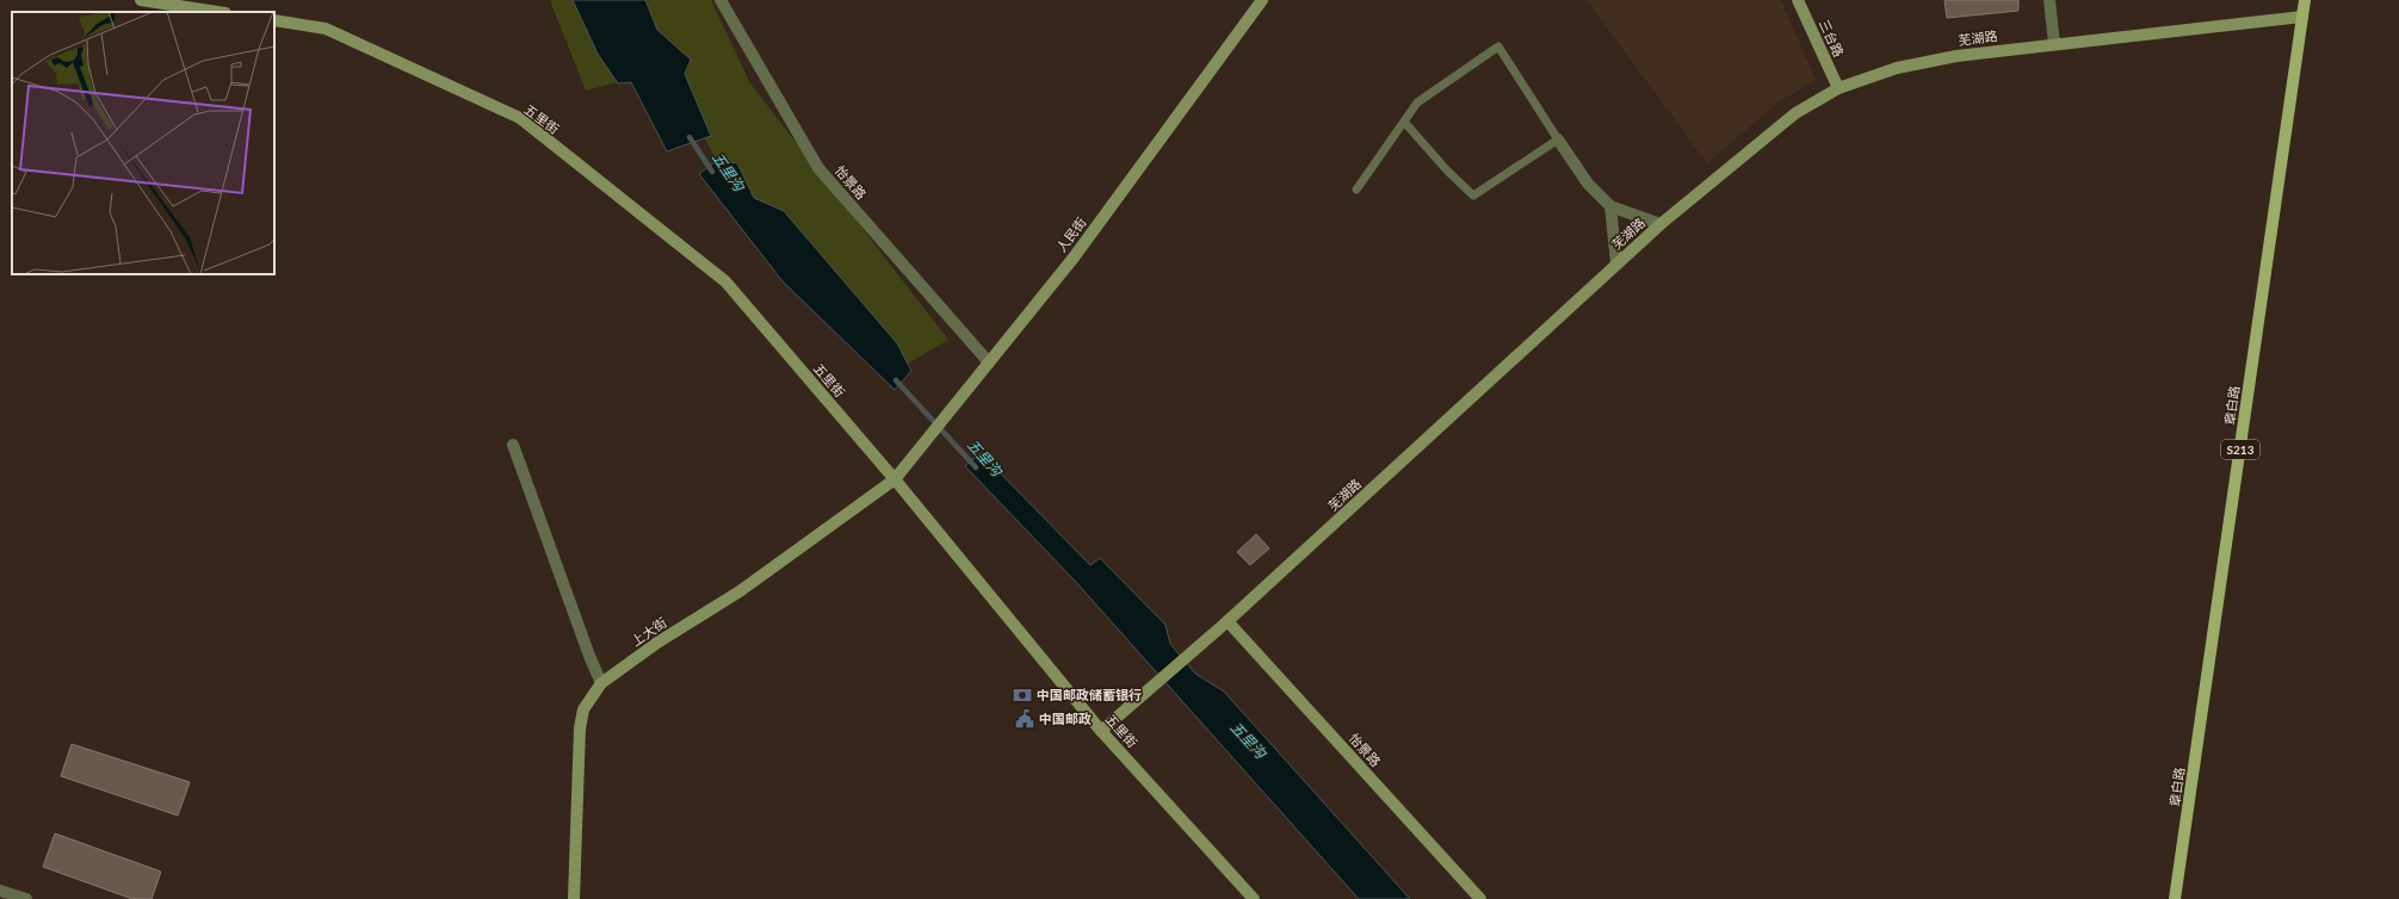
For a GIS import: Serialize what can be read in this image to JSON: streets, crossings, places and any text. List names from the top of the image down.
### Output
{
  "streets": {
    "main road": ["章白路", "S213"],
    "street": [
      "三台路",
      "芜湖路",
      "五里街",
      "怡景路",
      "人民街",
      "上大街"
    ]
  },
  "crossings": [
    ["三台路", "芜湖路"],
    ["芜湖路", "五里街"],
    ["芜湖路", "怡景路"],
    ["芜湖路", "章白路"],
    ["五里街", "人民街"],
    ["五里街", "上大街"],
    ["怡景路", "人民街"],
    ["人民街", "上大街"]
  ],
  "water": ["五里沟"],
  "places": {
    "bank": ["中国邮政储蓄银行"],
    "public building": ["中国邮政"]
  }
}
